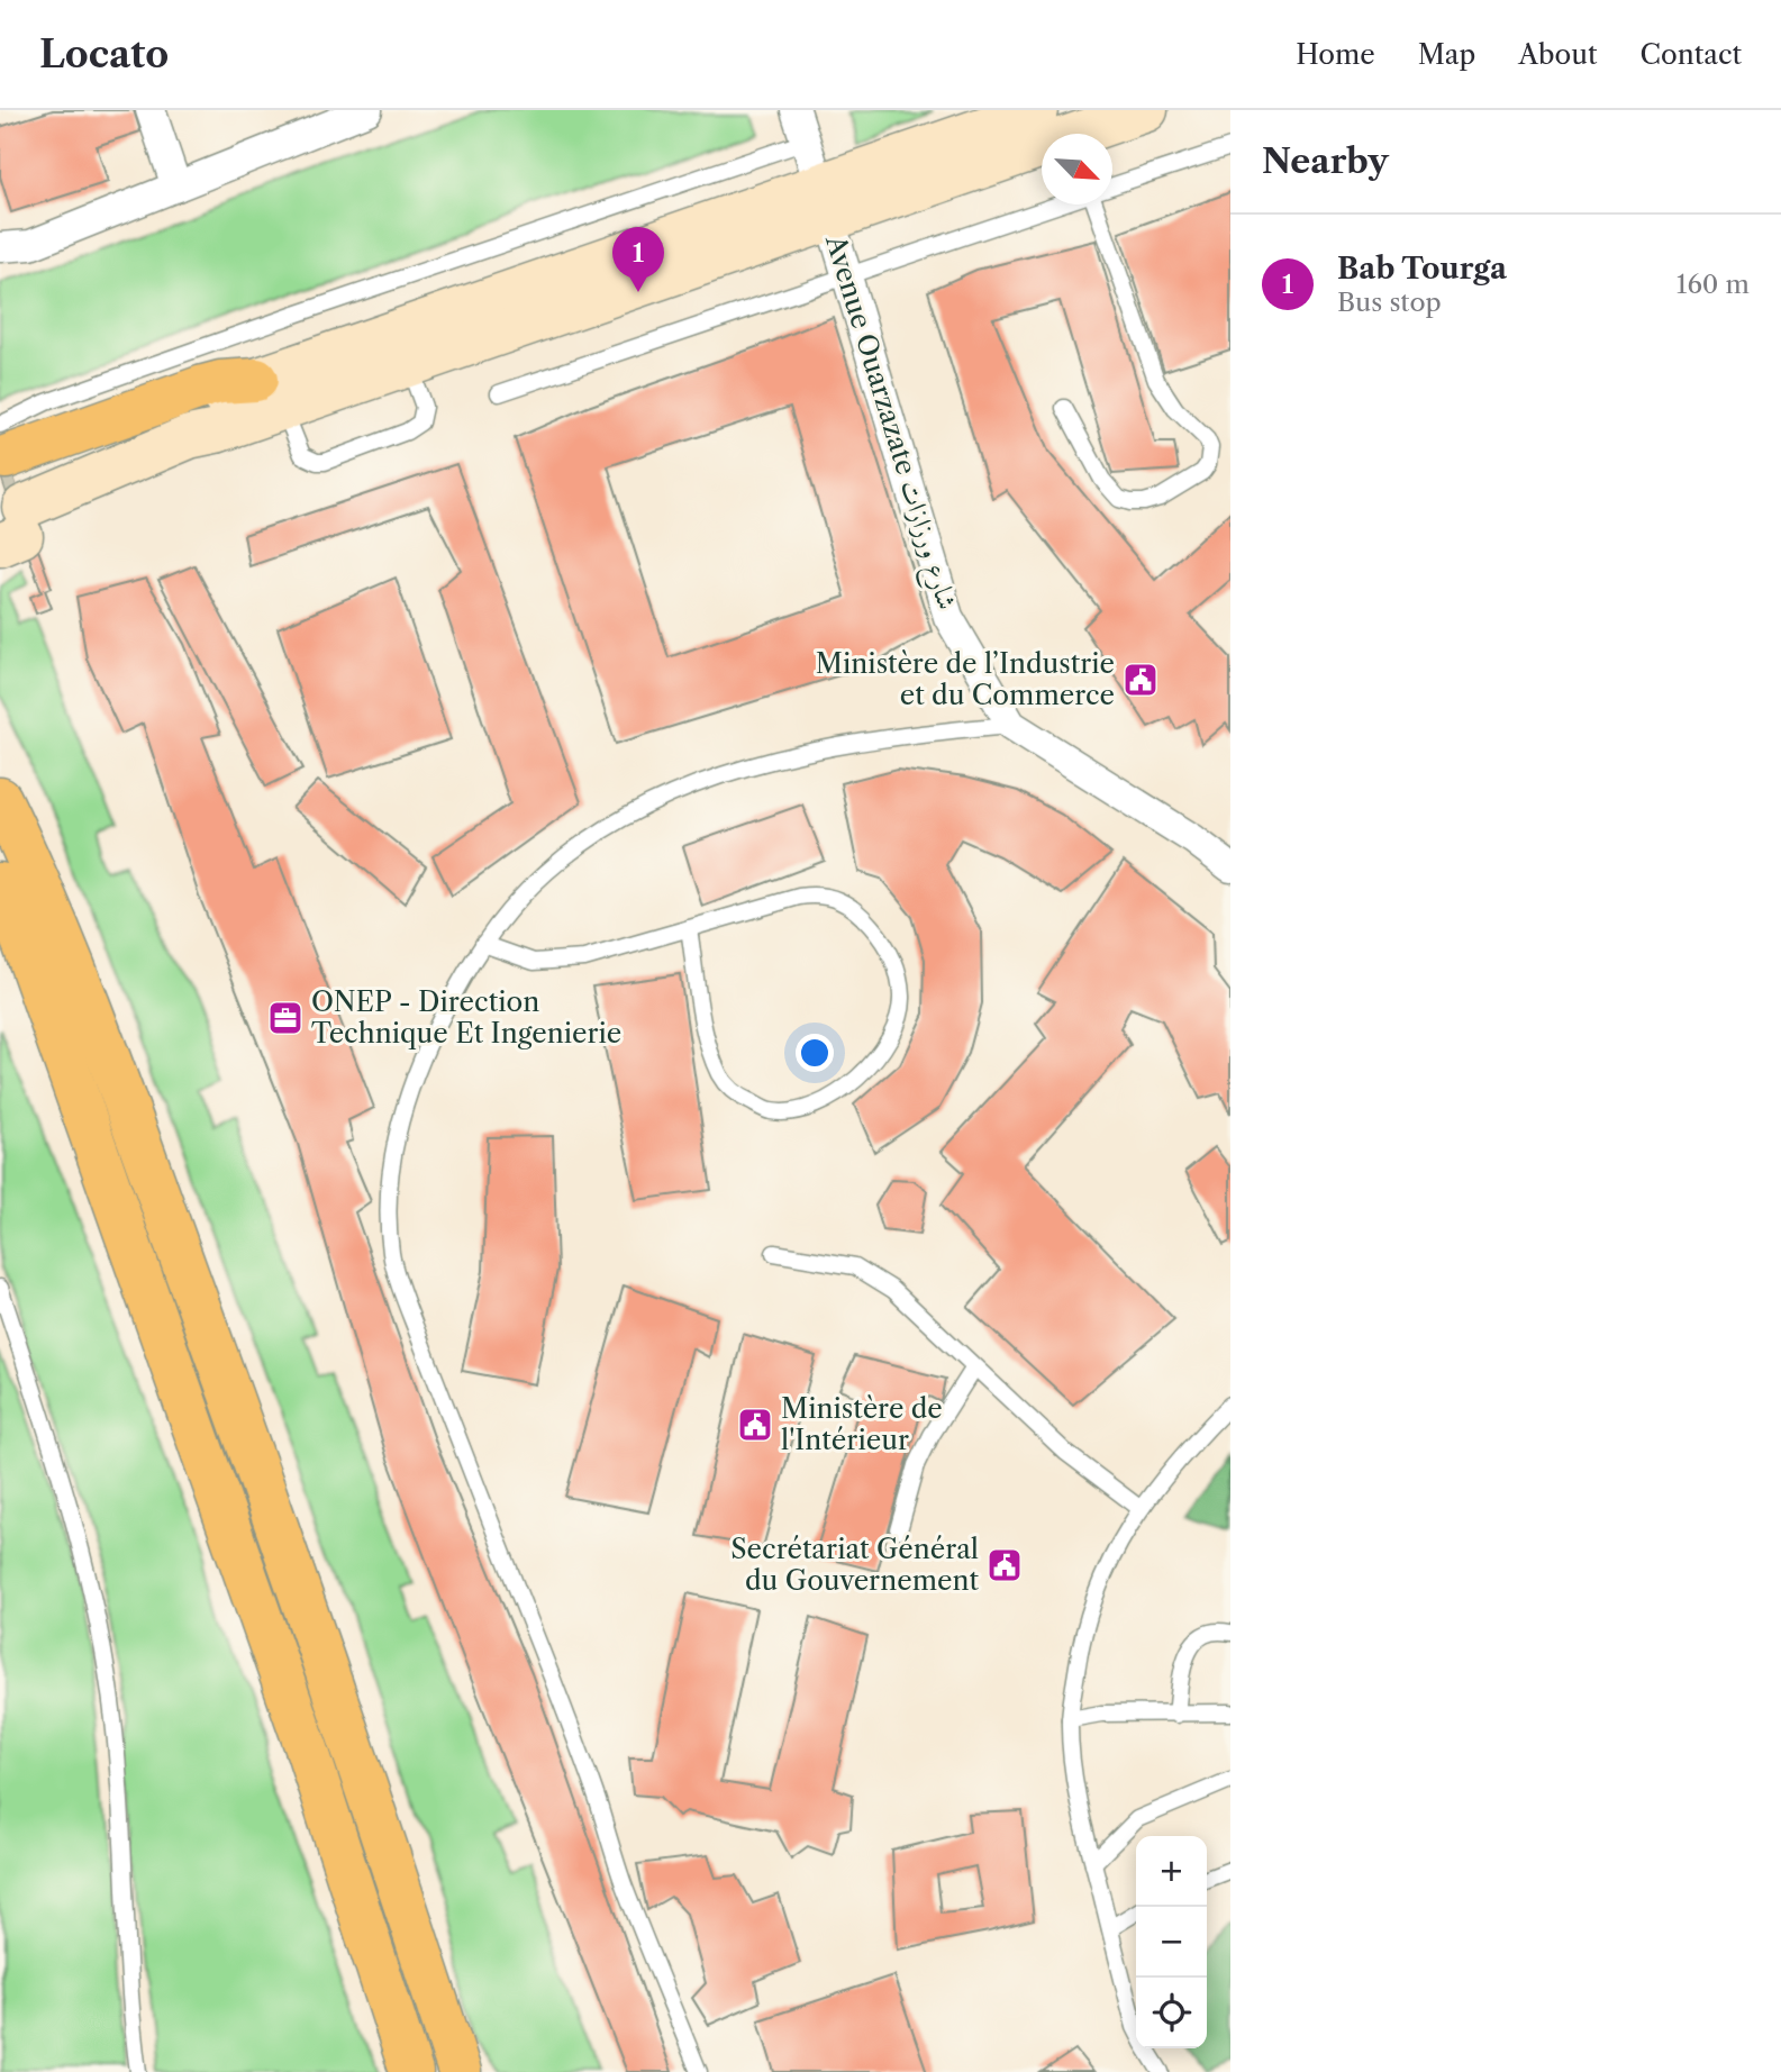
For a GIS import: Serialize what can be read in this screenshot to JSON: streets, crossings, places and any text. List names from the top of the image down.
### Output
{
  "streets": {
    "street": ["Avenue Ouarzazate شارع ورزازات"]
  },
  "places": {
    "public building": ["Ministère de l’Industrie et du Commerce", "Ministère de l'Intérieur", "Secrétariat Général du Gouvernement"],
    "office": ["ONEP - Direction Technique Et Ingenierie"]
  },
  "north": "bottom right",
  "page": {
    "header": "Locato",
    "nav": [
      "Home",
      "Map",
      "About",
      "Contact"
    ],
    "heading": "Nearby",
    "list": [
      {
        "mark": "1",
        "name": "Bab Tourga",
        "note": "Bus stop",
        "value": "160 m"
      }
    ],
    "pins": "1",
    "map_buttons": ["+", "−"]
  }
}
